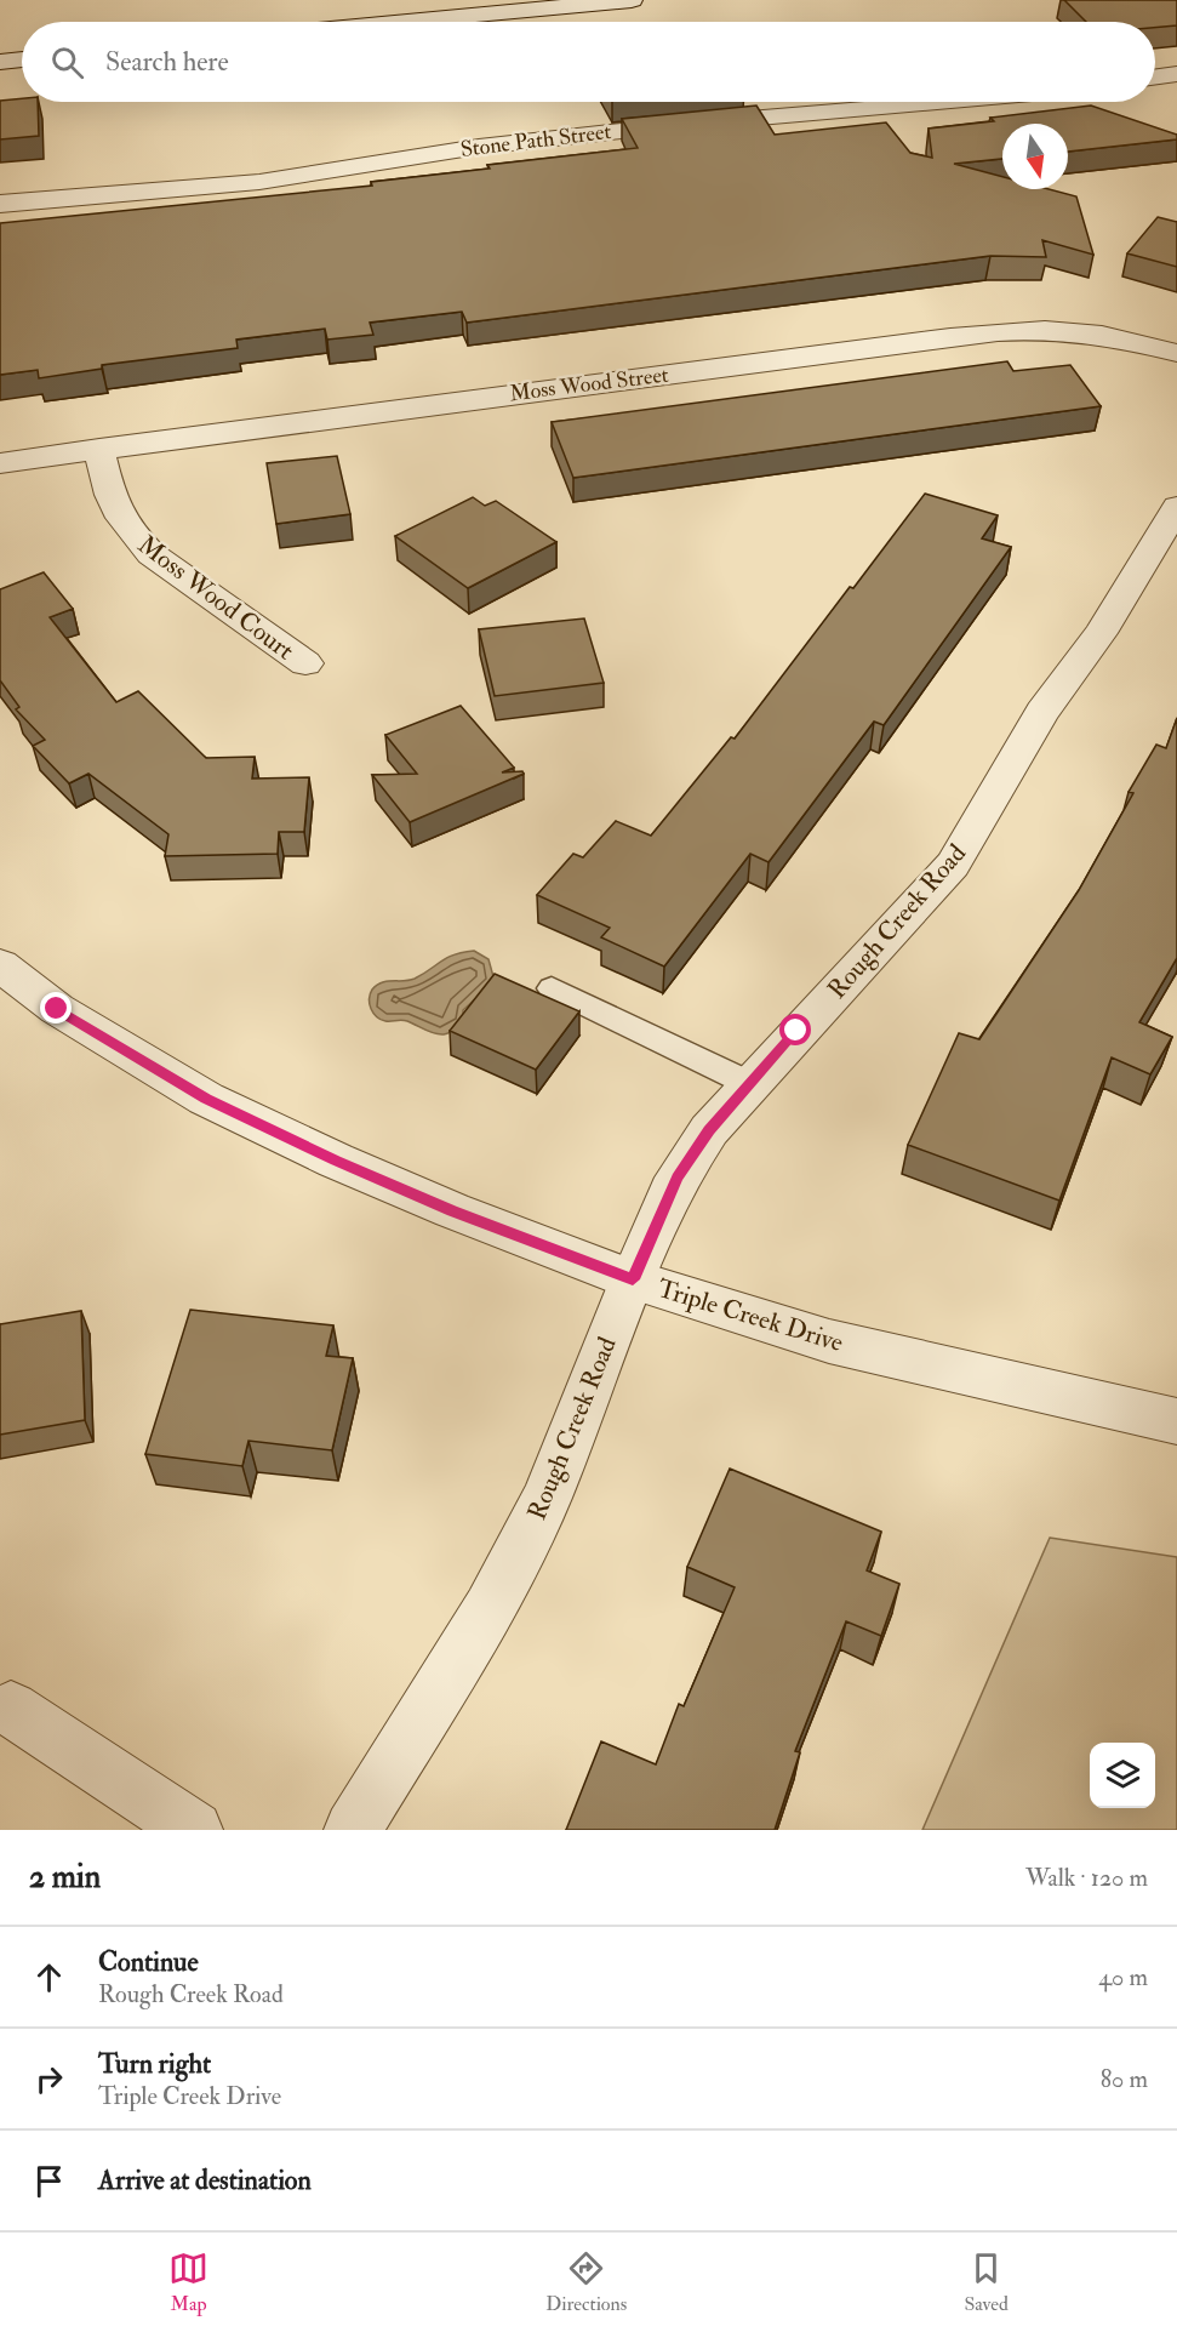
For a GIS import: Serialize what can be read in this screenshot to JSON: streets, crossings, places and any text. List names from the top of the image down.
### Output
{
  "streets": {
    "street": [
      "Stone Path Street",
      "Moss Wood Street",
      "Moss Wood Court",
      "Rough Creek Road",
      "Triple Creek Drive"
    ]
  },
  "crossings": [
    ["Moss Wood Street", "Moss Wood Court"],
    ["Rough Creek Road", "Triple Creek Drive"]
  ],
  "north": "bottom",
  "page": {
    "search": "Search here",
    "heading": ["2 min", "Walk · 120 m"],
    "list": [
      ["Continue", "Rough Creek Road", "40 m"],
      ["Turn right", "Triple Creek Drive", "80 m"],
      "Arrive at destination"
    ],
    "nav": ["Map", "Directions", "Saved"]
  }
}
